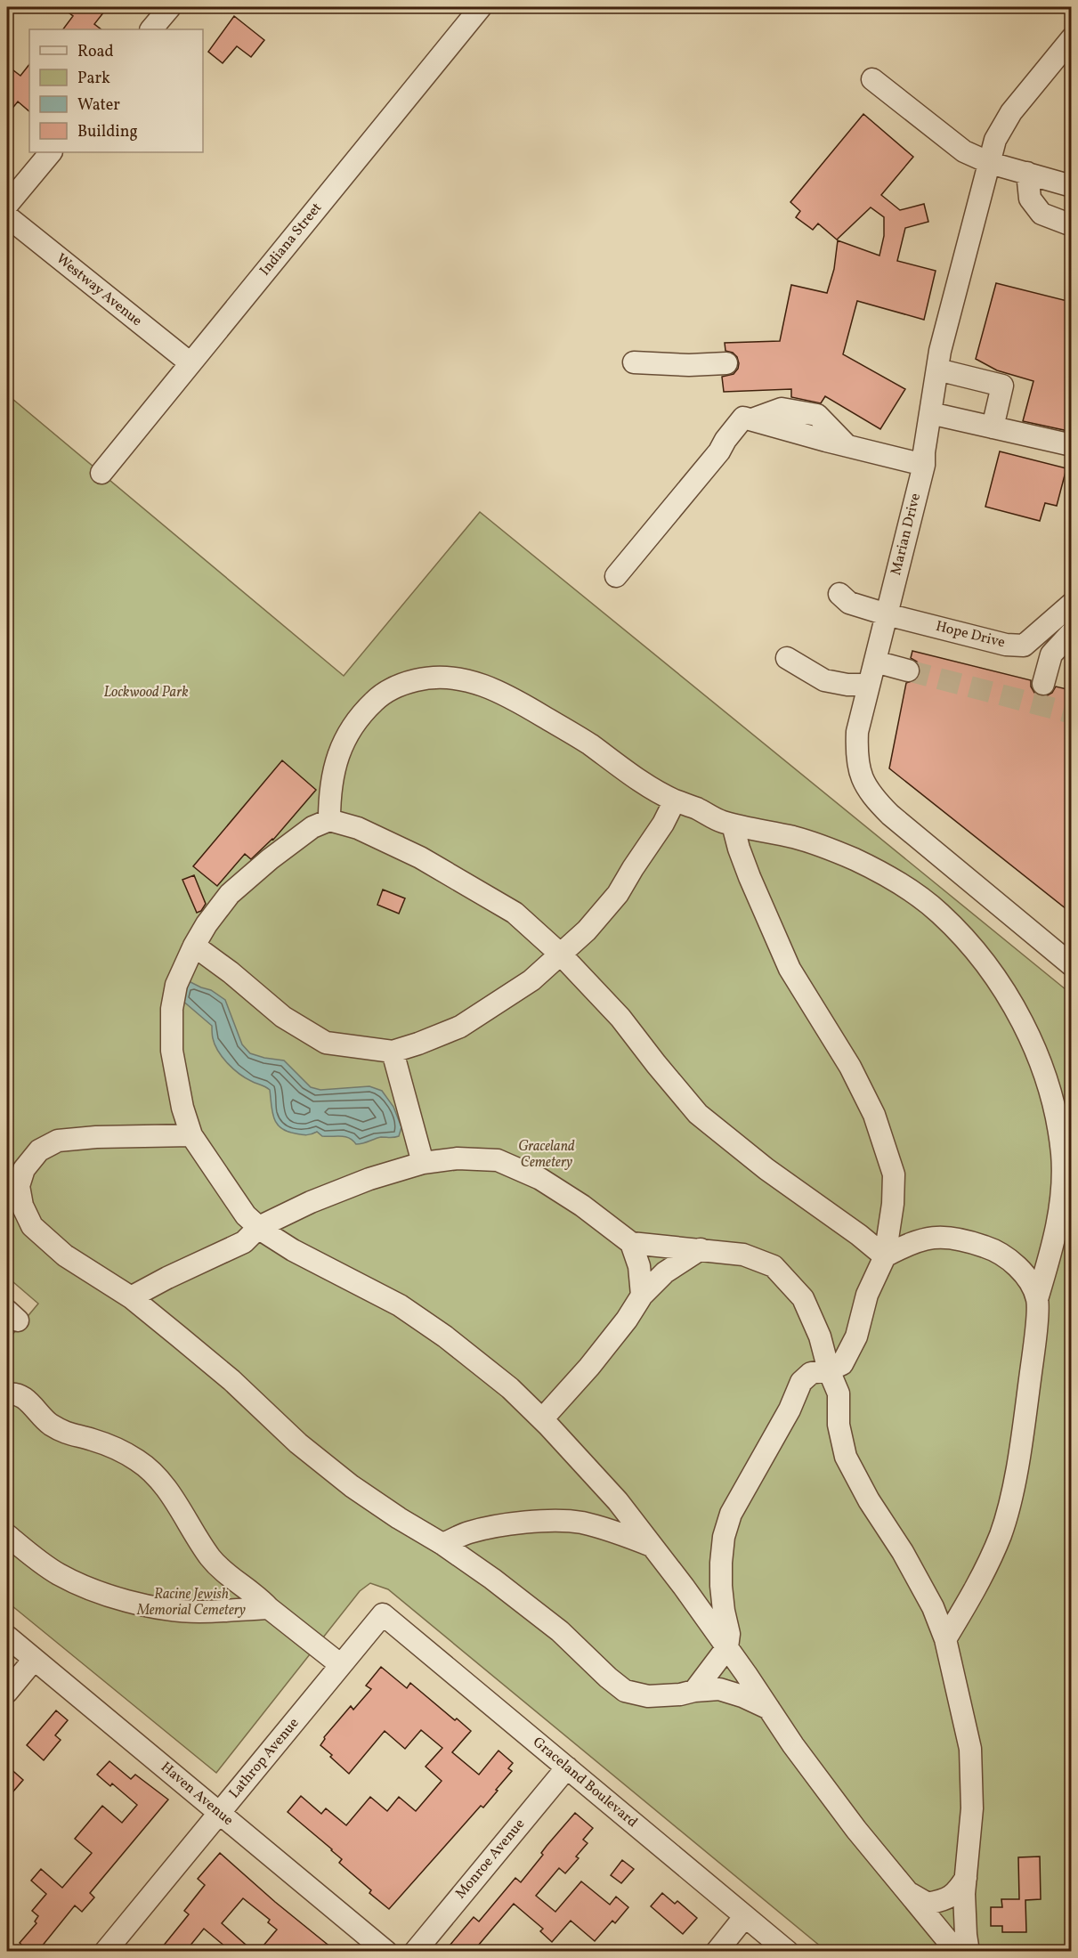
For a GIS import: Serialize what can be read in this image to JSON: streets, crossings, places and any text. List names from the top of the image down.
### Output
{
  "streets": {
    "street": [
      "Indiana Street",
      "Westway Avenue",
      "Marian Drive",
      "Hope Drive",
      "Lathrop Avenue",
      "Graceland Boulevard",
      "Haven Avenue",
      "Monroe Avenue"
    ]
  },
  "crossings": [
    ["Indiana Street", "Westway Avenue"],
    ["Marian Drive", "Hope Drive"],
    ["Lathrop Avenue", "Graceland Boulevard"],
    ["Lathrop Avenue", "Haven Avenue"],
    ["Graceland Boulevard", "Monroe Avenue"]
  ],
  "parks": ["Lockwood Park", "Graceland Cemetery", "Racine Jewish Memorial Cemetery"],
  "legend": [
    "Road",
    "Park",
    "Water",
    "Building"
  ]
}
